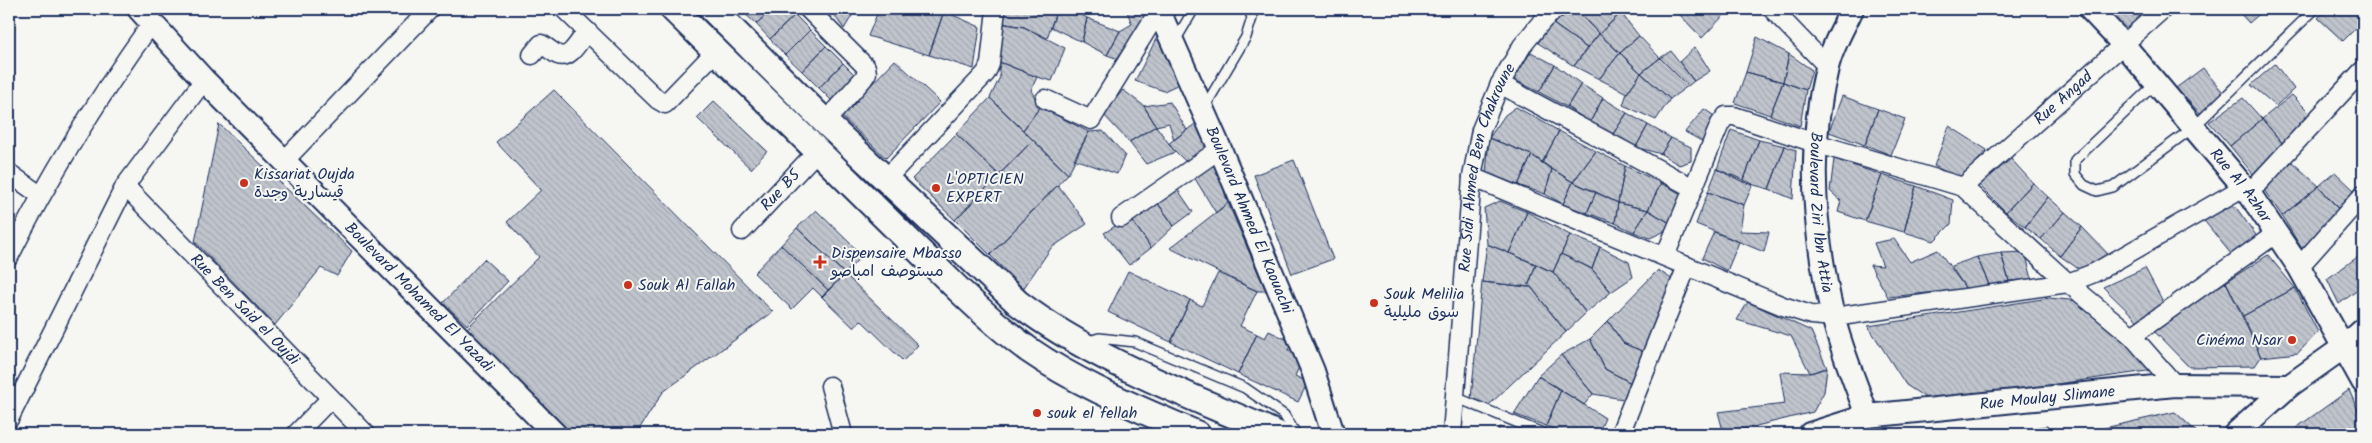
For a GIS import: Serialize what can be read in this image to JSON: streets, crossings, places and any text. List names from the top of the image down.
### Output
{
  "streets": {
    "street": [
      "Rue Angad",
      "Rue Sidi Ahmed Ben Chakroune",
      "Rue Al Azhar",
      "Rue B5",
      "Boulevard Ziri Ibn Attia",
      "Boulevard Ahmed El Kaouachi",
      "Boulevard Mohamed El Yazadi",
      "Rue Ben Said el Oujdi",
      "Rue Moulay Slimane"
    ]
  },
  "crossings": [
    ["Rue Angad", "Rue Al Azhar"],
    ["Boulevard Ziri Ibn Attia", "Rue Moulay Slimane"]
  ],
  "places": {
    "other": [
      "Kissariat Oujda قيسارية وجدة",
      "L'OPTICIEN EXPERT",
      "Souk Al Fallah",
      "Souk Melilia سوق مليلية",
      "Cinéma Nsar",
      "souk el fellah"
    ],
    "health": ["Dispensaire Mbasso مستوصف امباصو"]
  }
}
